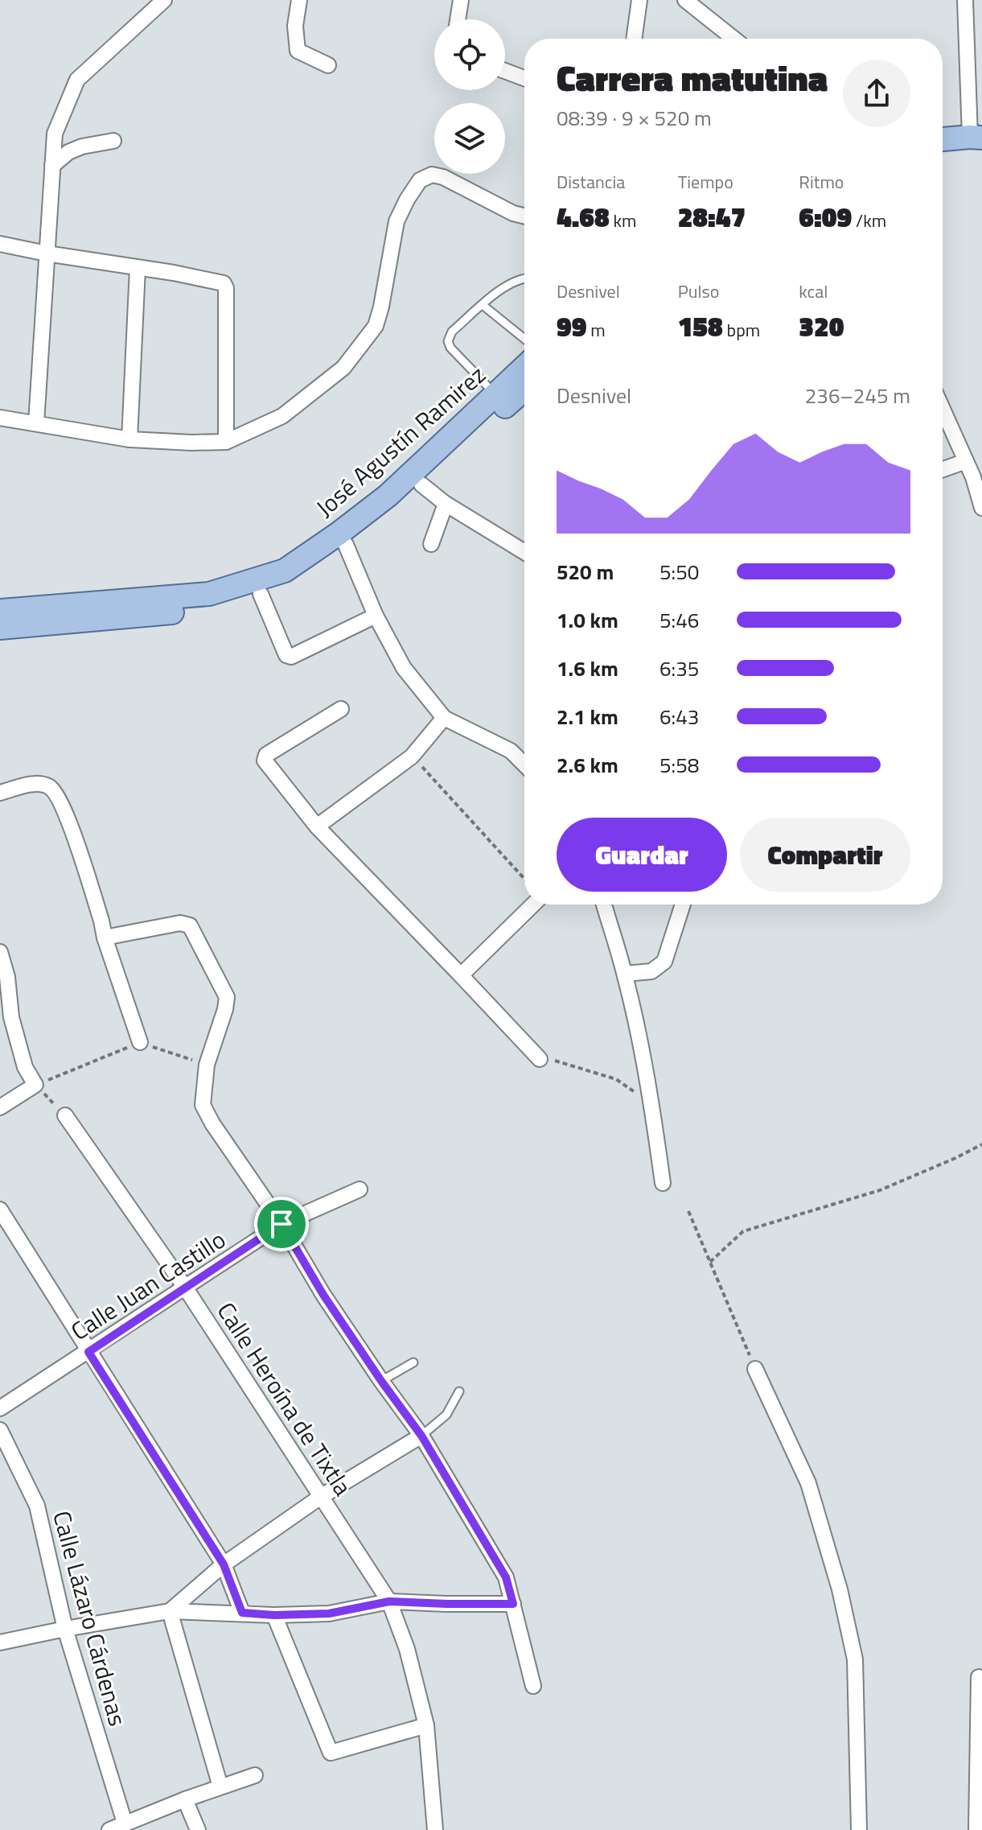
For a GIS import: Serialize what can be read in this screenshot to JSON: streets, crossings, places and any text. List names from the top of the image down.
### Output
{
  "streets": {
    "main road": ["José Agustín Ramirez"],
    "street": ["Calle Juan Castillo", "Calle Heroína de Tixtla", "Calle Lázaro Cárdenas"]
  },
  "crossings": [
    ["Calle Juan Castillo", "Calle Heroína de Tixtla"]
  ],
  "page": {
    "heading": ["Carrera matutina", "08:39 · 9 × 520 m"],
    "stats": [
      ["Distancia", "4.68 km"],
      ["Tiempo", "28:47"],
      ["Ritmo", "6:09 /km"],
      ["Desnivel", "99 m"],
      ["Pulso", "158 bpm"],
      ["kcal", "320"]
    ],
    "chart": ["Desnivel", "236–245 m"],
    "list": [
      {
        "name": "520 m",
        "note": "5:50"
      },
      {
        "name": "1.0 km",
        "note": "5:46"
      },
      {
        "name": "1.6 km",
        "note": "6:35"
      },
      {
        "name": "2.1 km",
        "note": "6:43"
      },
      {
        "name": "2.6 km",
        "note": "5:58"
      }
    ],
    "buttons": ["Guardar", "Compartir"]
  }
}
